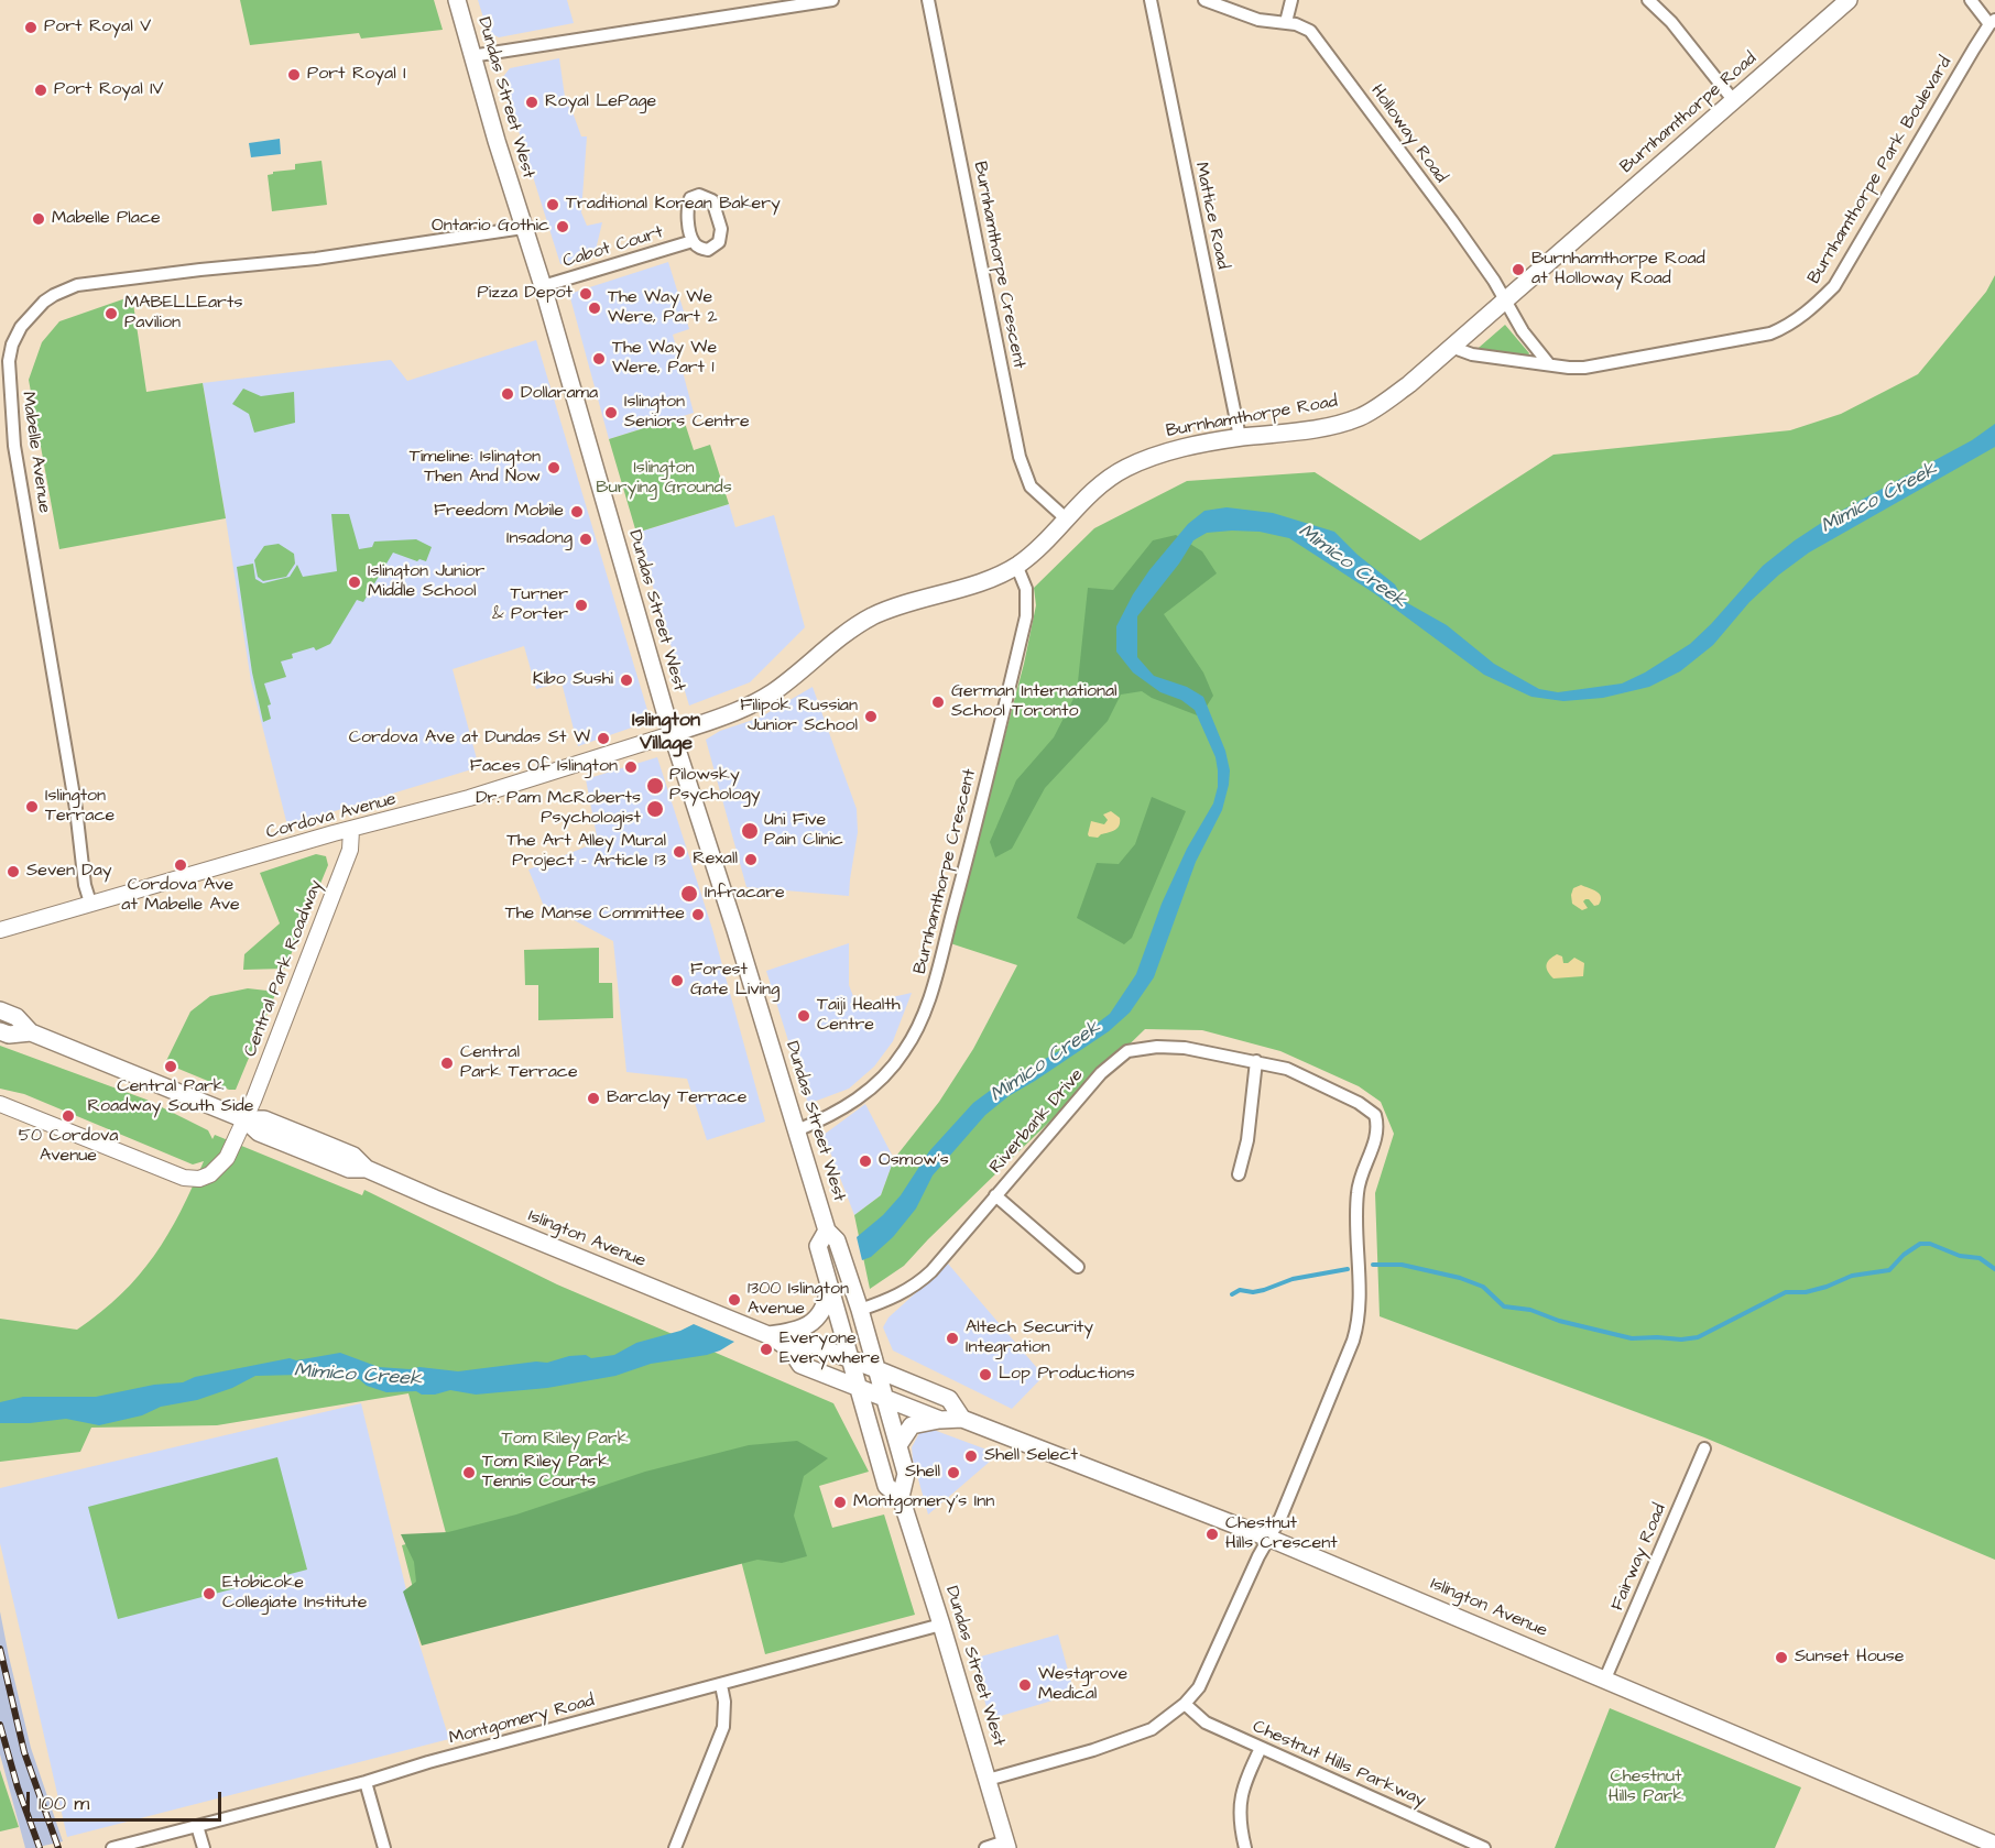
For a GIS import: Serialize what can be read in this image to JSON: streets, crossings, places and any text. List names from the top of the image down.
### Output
{
  "streets": {
    "main road": ["Dundas Street West", "Burnhamthorpe Road", "Islington Avenue"],
    "street": [
      "Holloway Road",
      "Burnhamthorpe Park Boulevard",
      "Mattice Road",
      "Cabot Court",
      "Burnhamthorpe Crescent",
      "Mabelle Avenue",
      "Cordova Avenue",
      "Central Park Roadway",
      "Riverbank Drive",
      "Fairway Road",
      "Montgomery Road",
      "Chestnut Hills Parkway"
    ]
  },
  "crossings": [
    ["Dundas Street West", "Burnhamthorpe Road"],
    ["Dundas Street West", "Cabot Court"],
    ["Dundas Street West", "Burnhamthorpe Crescent"],
    ["Dundas Street West", "Mabelle Avenue"],
    ["Dundas Street West", "Cordova Avenue"],
    ["Dundas Street West", "Riverbank Drive"],
    ["Dundas Street West", "Islington Avenue"],
    ["Dundas Street West", "Montgomery Road"],
    ["Burnhamthorpe Road", "Holloway Road"],
    ["Burnhamthorpe Road", "Burnhamthorpe Park Boulevard"],
    ["Burnhamthorpe Road", "Mattice Road"],
    ["Burnhamthorpe Road", "Burnhamthorpe Crescent"],
    ["Burnhamthorpe Road", "Cordova Avenue"],
    ["Mabelle Avenue", "Cordova Avenue"],
    ["Cordova Avenue", "Central Park Roadway"],
    ["Central Park Roadway", "Islington Avenue"],
    ["Riverbank Drive", "Islington Avenue"],
    ["Islington Avenue", "Fairway Road"]
  ],
  "districts": ["Islington Village"],
  "water": ["Mimico Creek"],
  "parks": ["Islington Burying Grounds", "Tom Riley Park", "Chestnut Hills Park"],
  "places": [
    "Port Royal V",
    "Port Royal I",
    "Port Royal IV",
    "Royal LePage",
    "Traditional Korean Bakery",
    "Mabelle Place",
    "Ontario Gothic",
    "Burnhamthorpe Road at Holloway Road",
    "Pizza Depot",
    "The Way We Were, Part 2",
    "MABELLEarts Pavilion",
    "The Way We Were, Part 1",
    "Dollarama",
    "Islington Seniors Centre",
    "Timeline: Islington Then And Now",
    "Freedom Mobile",
    "Insadong",
    "Islington Junior Middle School",
    "Turner & Porter",
    "Kibo Sushi",
    "German International School Toronto",
    "Filipok Russian Junior School",
    "Cordova Ave at Dundas St W",
    "Faces Of Islington",
    "Pilowsky Psychology",
    "Islington Terrace",
    "Dr. Pam McRoberts Psychologist",
    "Uni Five Pain Clinic",
    "The Art Alley Mural Project - Article 13",
    "Rexall",
    "Cordova Ave at Mabelle Ave",
    "Seven Day",
    "Infracare",
    "The Manse Committee",
    "Forest Gate Living",
    "Taiji Health Centre",
    "Central Park Terrace",
    "Central Park Roadway South Side",
    "Barclay Terrace",
    "50 Cordova Avenue",
    "Osmow's",
    "1300 Islington Avenue",
    "Altech Security Integration",
    "Everyone Everywhere",
    "Lop Productions",
    "Shell Select",
    "Tom Riley Park Tennis Courts",
    "Shell",
    "Montgomery's Inn",
    "Chestnut Hills Crescent",
    "Etobicoke Collegiate Institute",
    "Sunset House",
    "Westgrove Medical"
  ],
  "scale_bar": "100 m"
}
